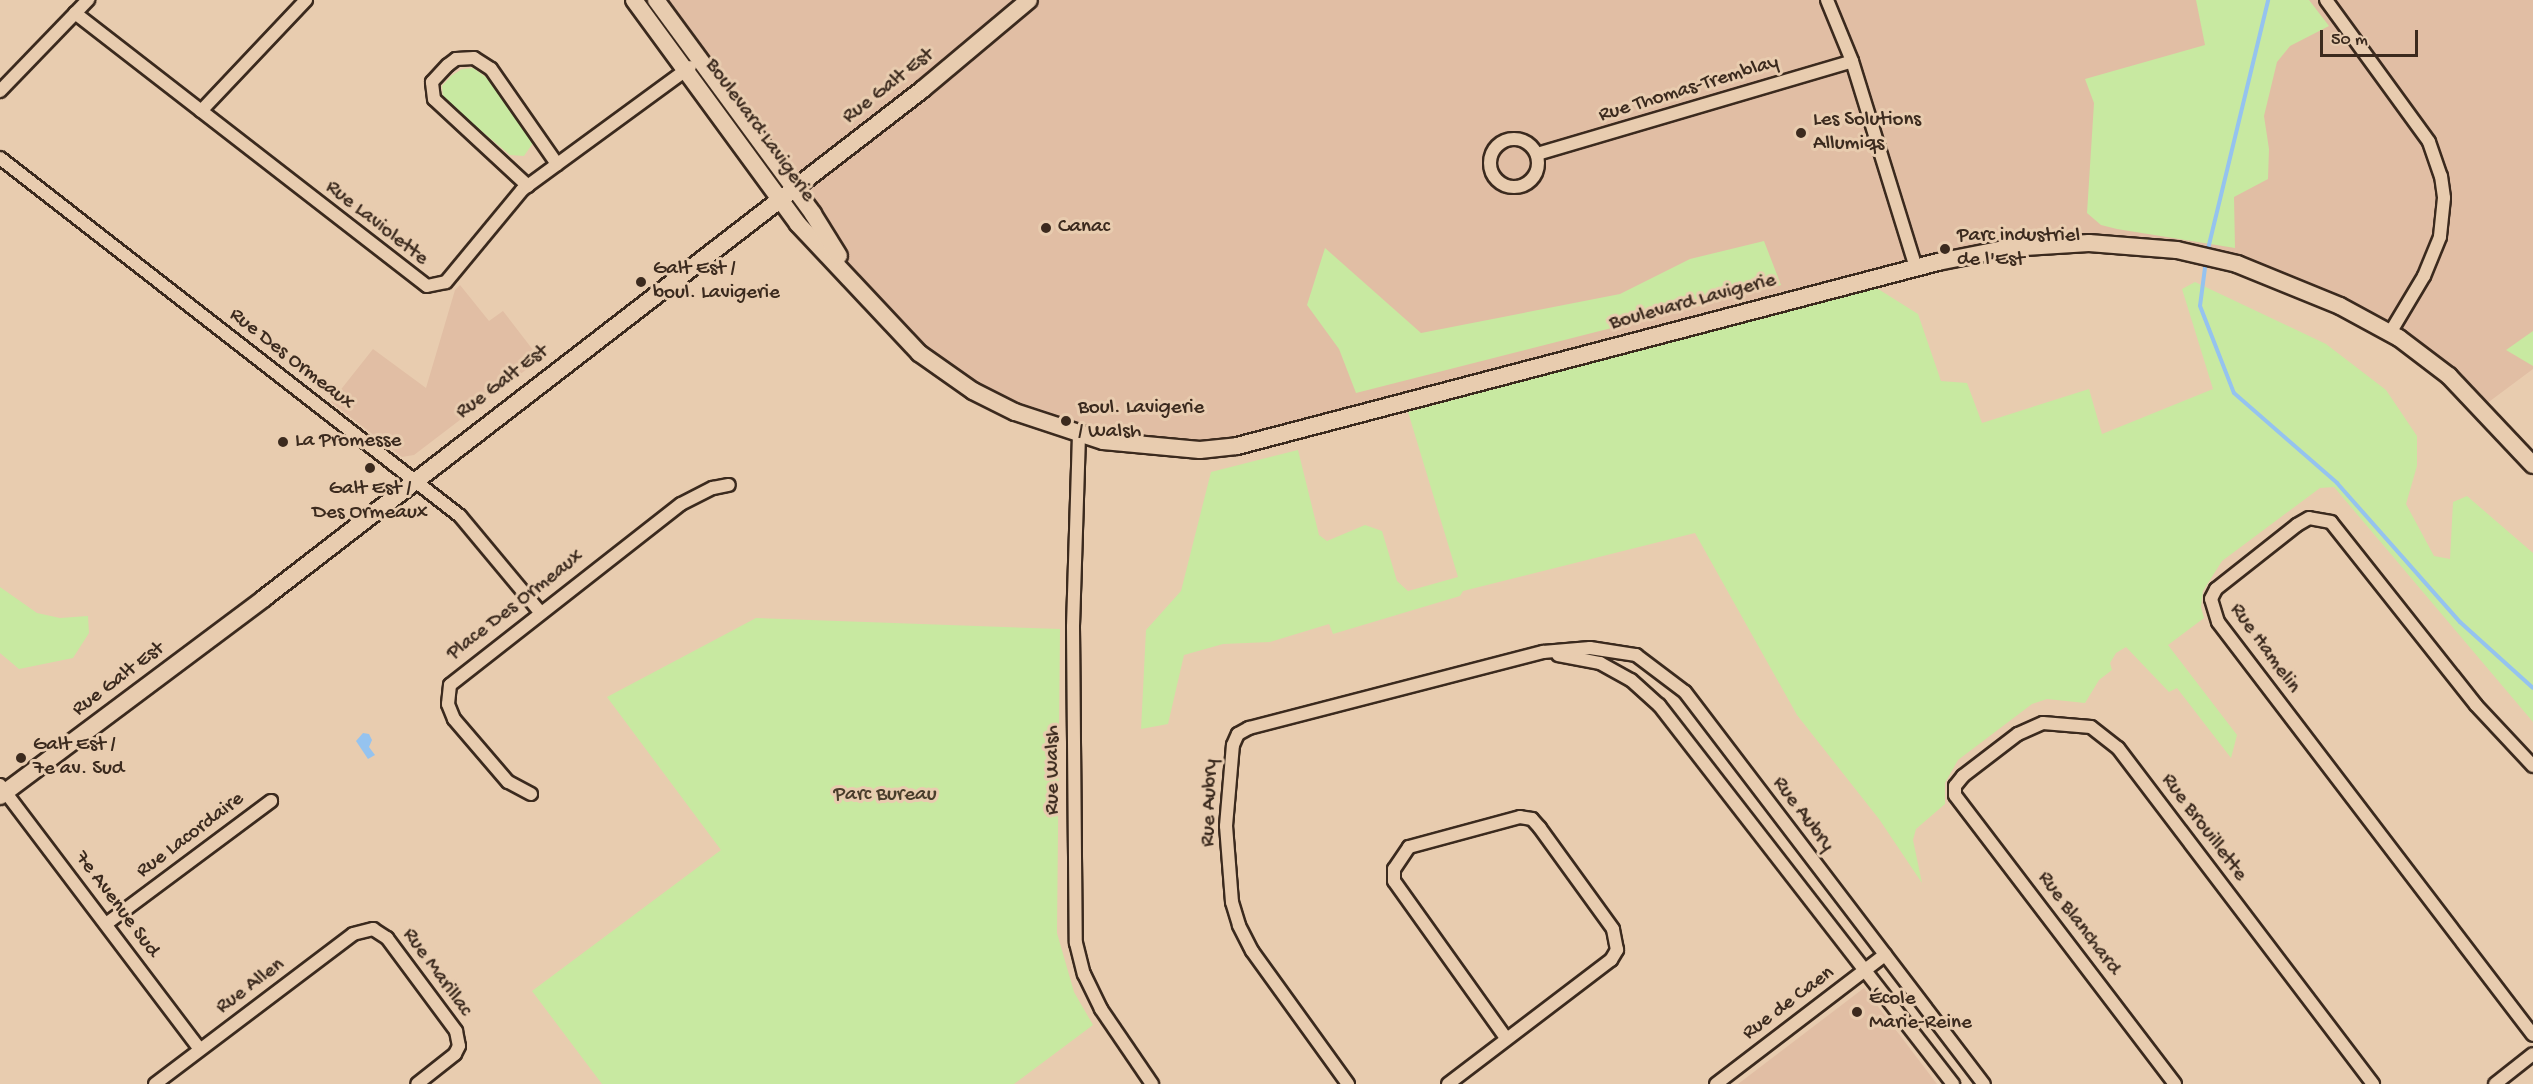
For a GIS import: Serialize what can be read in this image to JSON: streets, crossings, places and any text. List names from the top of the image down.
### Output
{
  "streets": {
    "street": [
      "Rue Galt Est",
      "Rue Thomas-Tremblay",
      "Boulevard Lavigerie",
      "Rue Laviolette",
      "Rue Des Ormeaux",
      "Place Des Ormeaux",
      "Rue Hamelin",
      "Rue Walsh",
      "Rue Aubry",
      "Rue Brouillette",
      "Rue Lacordaire",
      "7e Avenue Sud",
      "Rue Blanchard",
      "Rue Marillac",
      "Rue Allen",
      "Rue de Caen"
    ]
  },
  "crossings": [
    ["Rue Galt Est", "Boulevard Lavigerie"],
    ["Rue Galt Est", "Rue Des Ormeaux"],
    ["Rue Galt Est", "7e Avenue Sud"],
    ["Boulevard Lavigerie", "Rue Laviolette"],
    ["Boulevard Lavigerie", "Rue Walsh"],
    ["Rue Des Ormeaux", "Place Des Ormeaux"],
    ["Rue Aubry", "Rue de Caen"],
    ["Rue Brouillette", "Rue Blanchard"],
    ["Rue Lacordaire", "7e Avenue Sud"],
    ["7e Avenue Sud", "Rue Allen"],
    ["Rue Marillac", "Rue Allen"]
  ],
  "parks": ["Parc Bureau"],
  "places": [
    "Les Solutions Allumiqs",
    "Canac",
    "Parc industriel de l'Est",
    "Galt Est / boul. Lavigerie",
    "Boul. Lavigerie / Walsh",
    "La Promesse",
    "Galt Est / Des Ormeaux",
    "Galt Est / 7e av. Sud",
    "École Marie-Reine"
  ],
  "scale_bar": "50 m"
}
